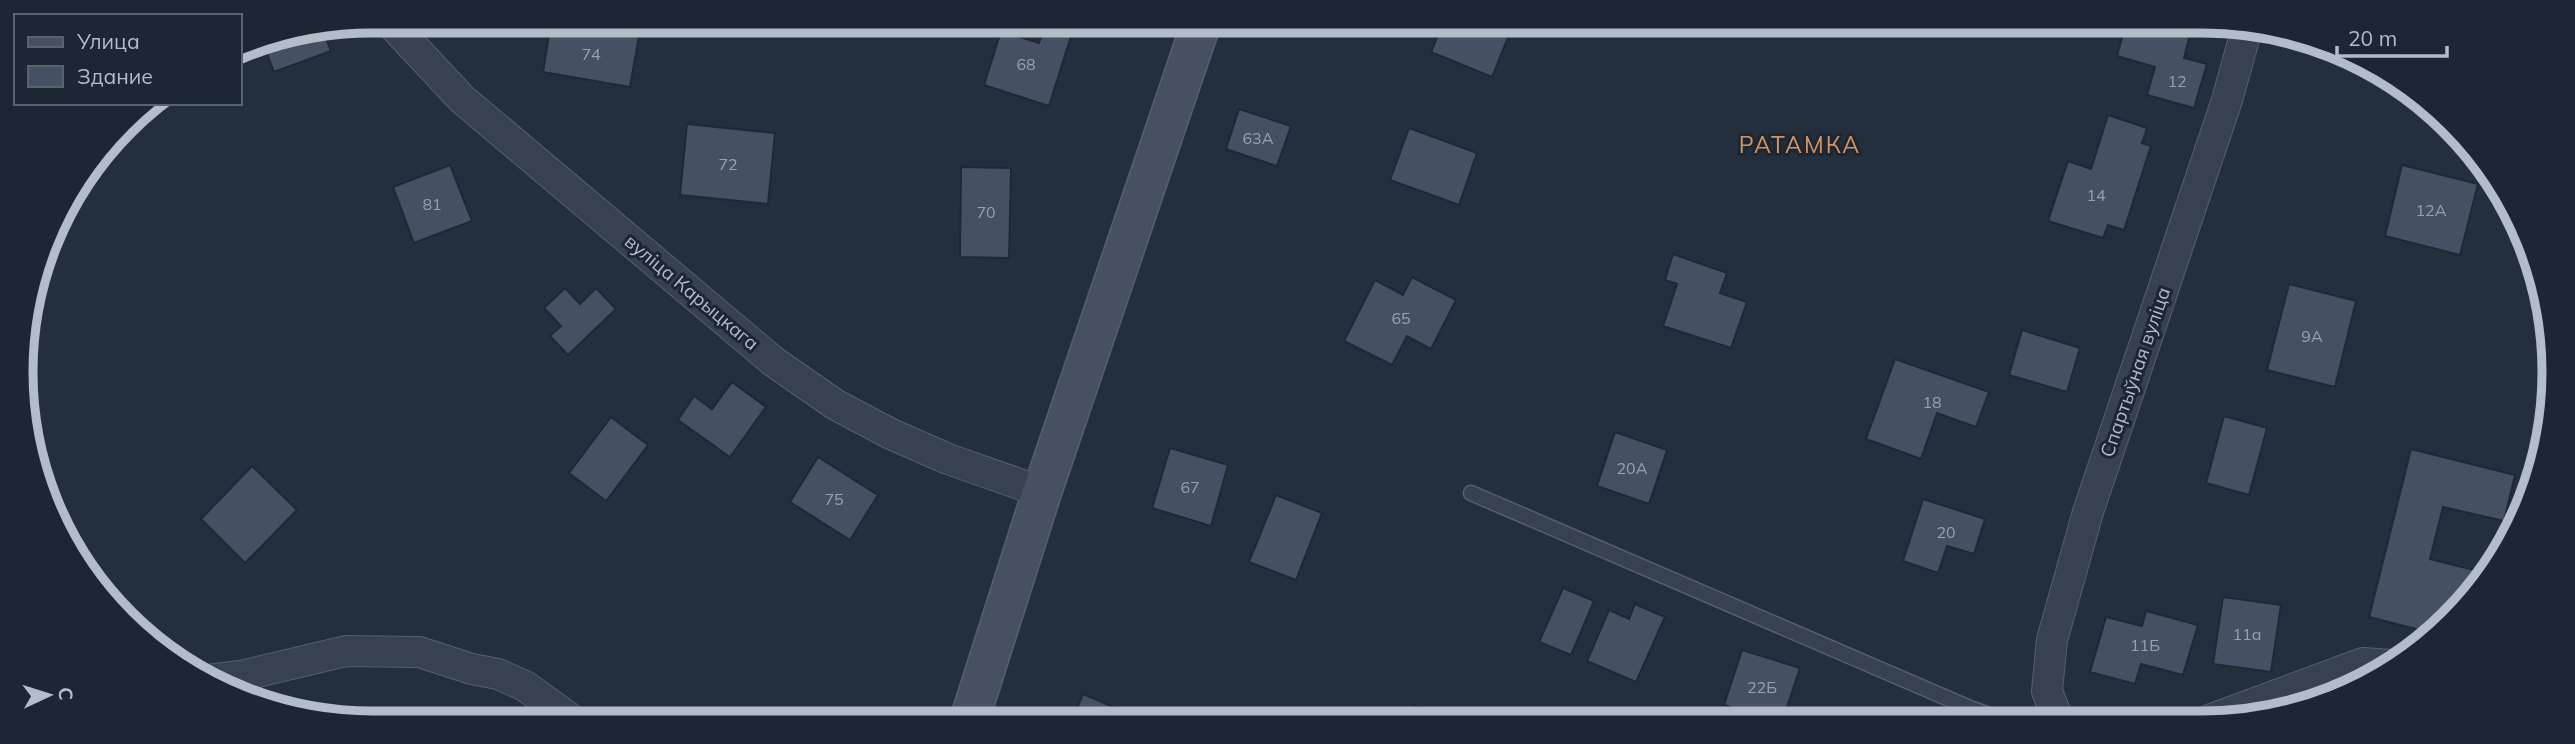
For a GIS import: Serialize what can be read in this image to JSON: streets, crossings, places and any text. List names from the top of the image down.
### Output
{
  "streets": {
    "street": ["вуліца Карыцкага", "Спартыўная вуліца"]
  },
  "districts": ["РАТАМКА"],
  "house_numbers": [
    "74",
    "68",
    "12",
    "63А",
    "72",
    "14",
    "81",
    "12А",
    "70",
    "65",
    "9А",
    "18",
    "20А",
    "67",
    "75",
    "20",
    "11а",
    "11Б",
    "22Б"
  ],
  "legend": ["Улица", "Здание"],
  "scale_bar": "20 m",
  "north": "right"
}
